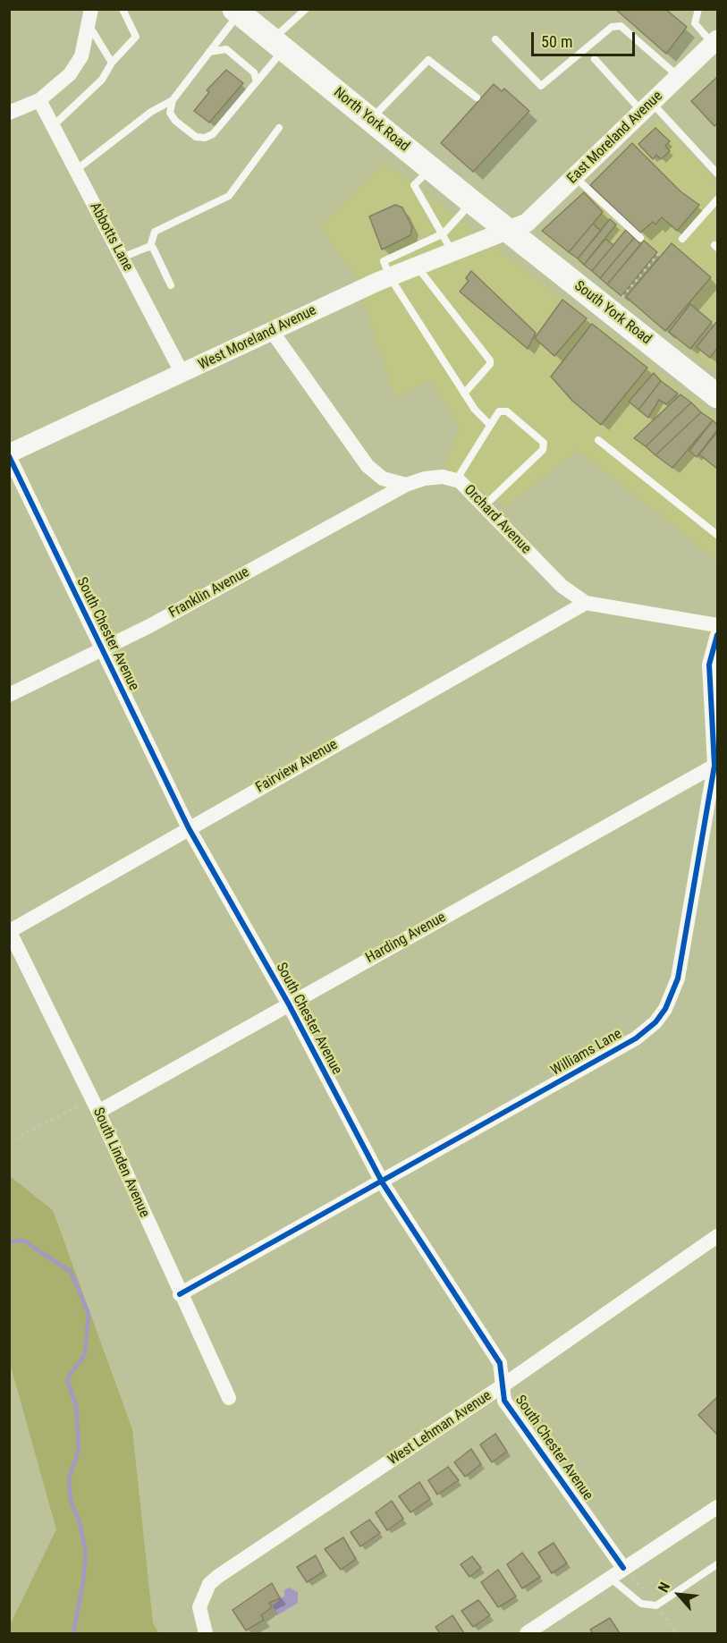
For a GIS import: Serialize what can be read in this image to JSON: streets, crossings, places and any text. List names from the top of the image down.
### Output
{
  "streets": {
    "highway": ["North York Road", "South York Road"],
    "street": [
      "East Moreland Avenue",
      "Abbotts Lane",
      "West Moreland Avenue",
      "Orchard Avenue",
      "Franklin Avenue",
      "South Chester Avenue",
      "Fairview Avenue",
      "Harding Avenue",
      "Williams Lane",
      "South Linden Avenue",
      "West Lehman Avenue"
    ]
  },
  "crossings": [
    ["North York Road", "East Moreland Avenue"],
    ["North York Road", "South York Road"],
    ["North York Road", "West Moreland Avenue"],
    ["East Moreland Avenue", "South York Road"],
    ["East Moreland Avenue", "West Moreland Avenue"],
    ["Abbotts Lane", "West Moreland Avenue"],
    ["South York Road", "West Moreland Avenue"],
    ["West Moreland Avenue", "South Chester Avenue"],
    ["Orchard Avenue", "Franklin Avenue"],
    ["Orchard Avenue", "Fairview Avenue"],
    ["Franklin Avenue", "South Chester Avenue"],
    ["South Chester Avenue", "Fairview Avenue"],
    ["South Chester Avenue", "Harding Avenue"],
    ["South Chester Avenue", "Williams Lane"],
    ["South Chester Avenue", "West Lehman Avenue"],
    ["Fairview Avenue", "South Linden Avenue"],
    ["Harding Avenue", "Williams Lane"],
    ["Harding Avenue", "South Linden Avenue"],
    ["Williams Lane", "South Linden Avenue"]
  ],
  "scale_bar": "50 m",
  "north": "top left"
}
